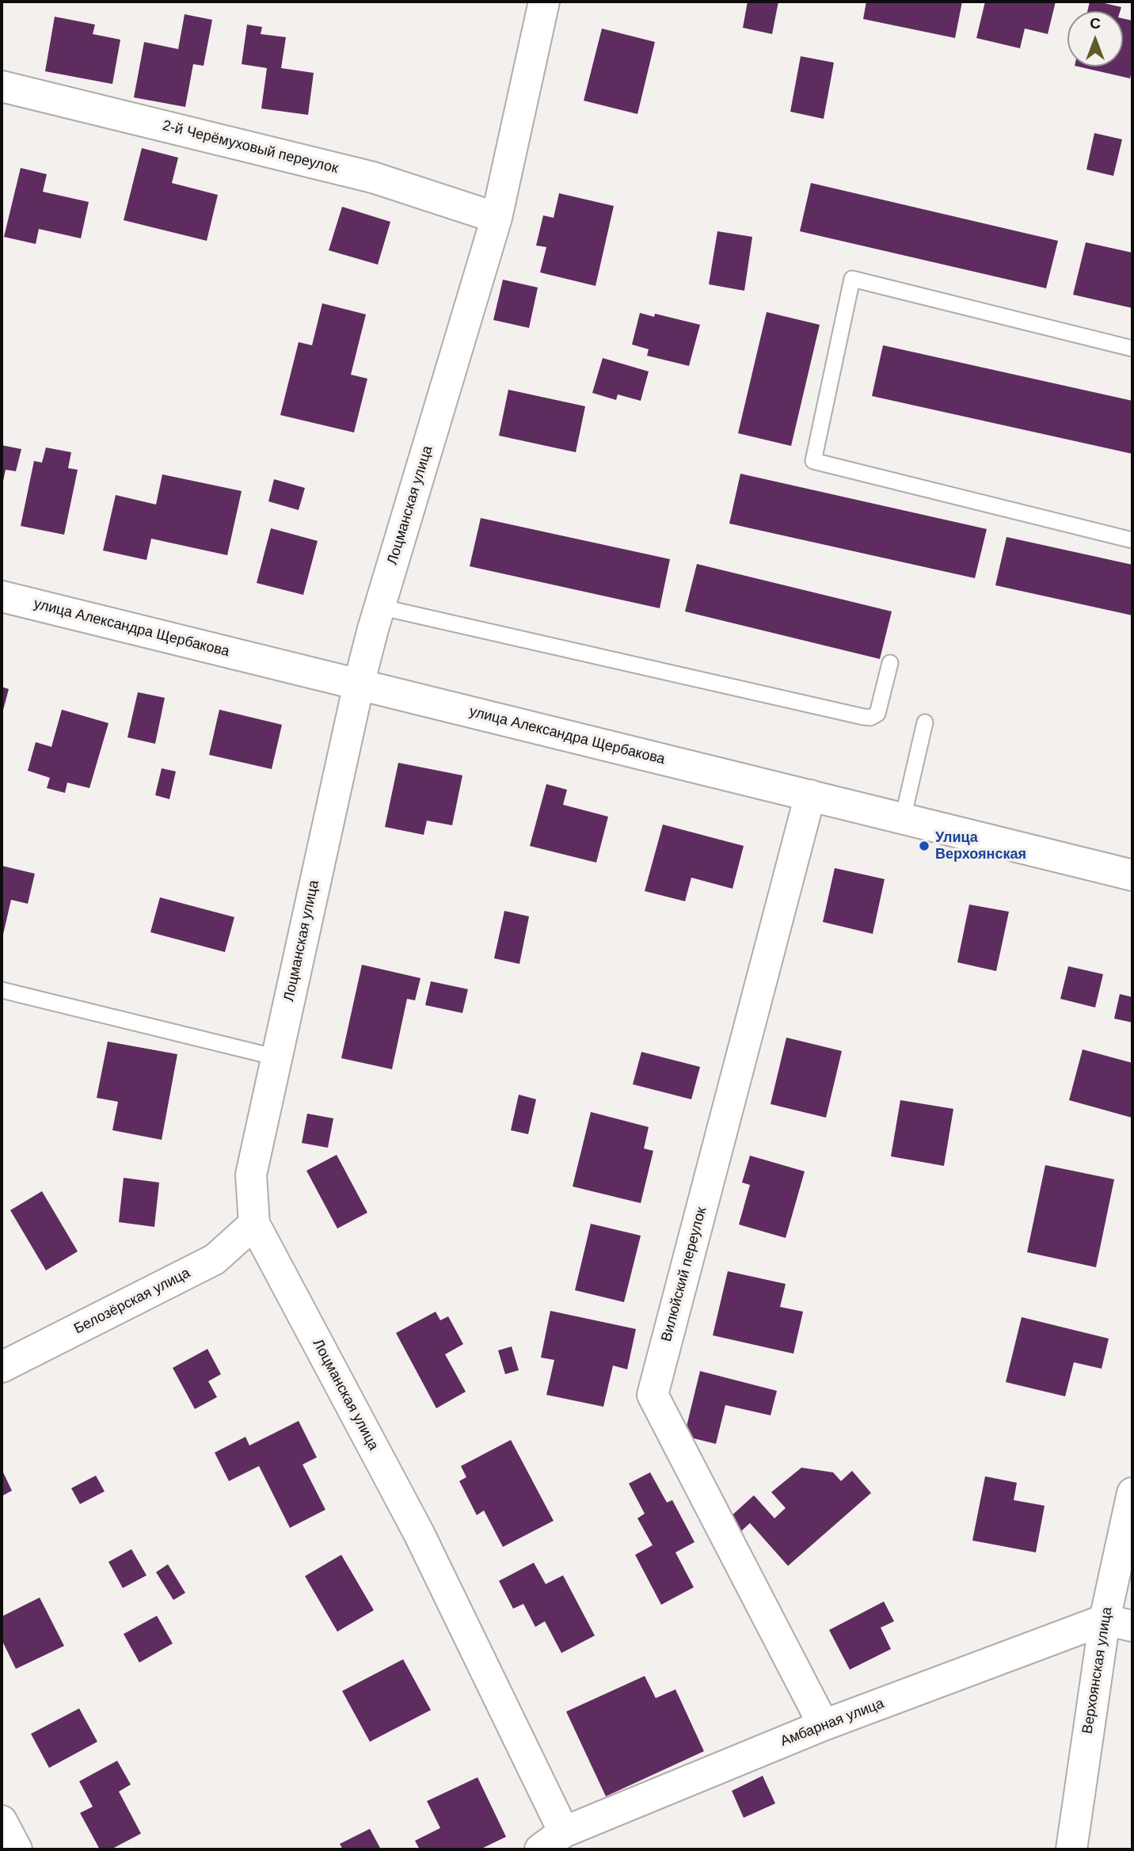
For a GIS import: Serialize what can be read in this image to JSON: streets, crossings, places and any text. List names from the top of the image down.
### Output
{
  "streets": {
    "street": [
      "2-й Черёмуховый переулок",
      "Лоцманская улица",
      "улица Александра Щербакова",
      "Вилюйский переулок",
      "Белозёрская улица",
      "Верхоянская улица",
      "Амбарная улица"
    ]
  },
  "crossings": [
    ["2-й Черёмуховый переулок", "Лоцманская улица"],
    ["Лоцманская улица", "улица Александра Щербакова"],
    ["Лоцманская улица", "Белозёрская улица"],
    ["Лоцманская улица", "Амбарная улица"],
    ["улица Александра Щербакова", "Вилюйский переулок"],
    ["Вилюйский переулок", "Амбарная улица"],
    ["Верхоянская улица", "Амбарная улица"]
  ],
  "places": ["Улица Верхоянская"],
  "north": "top"
}
